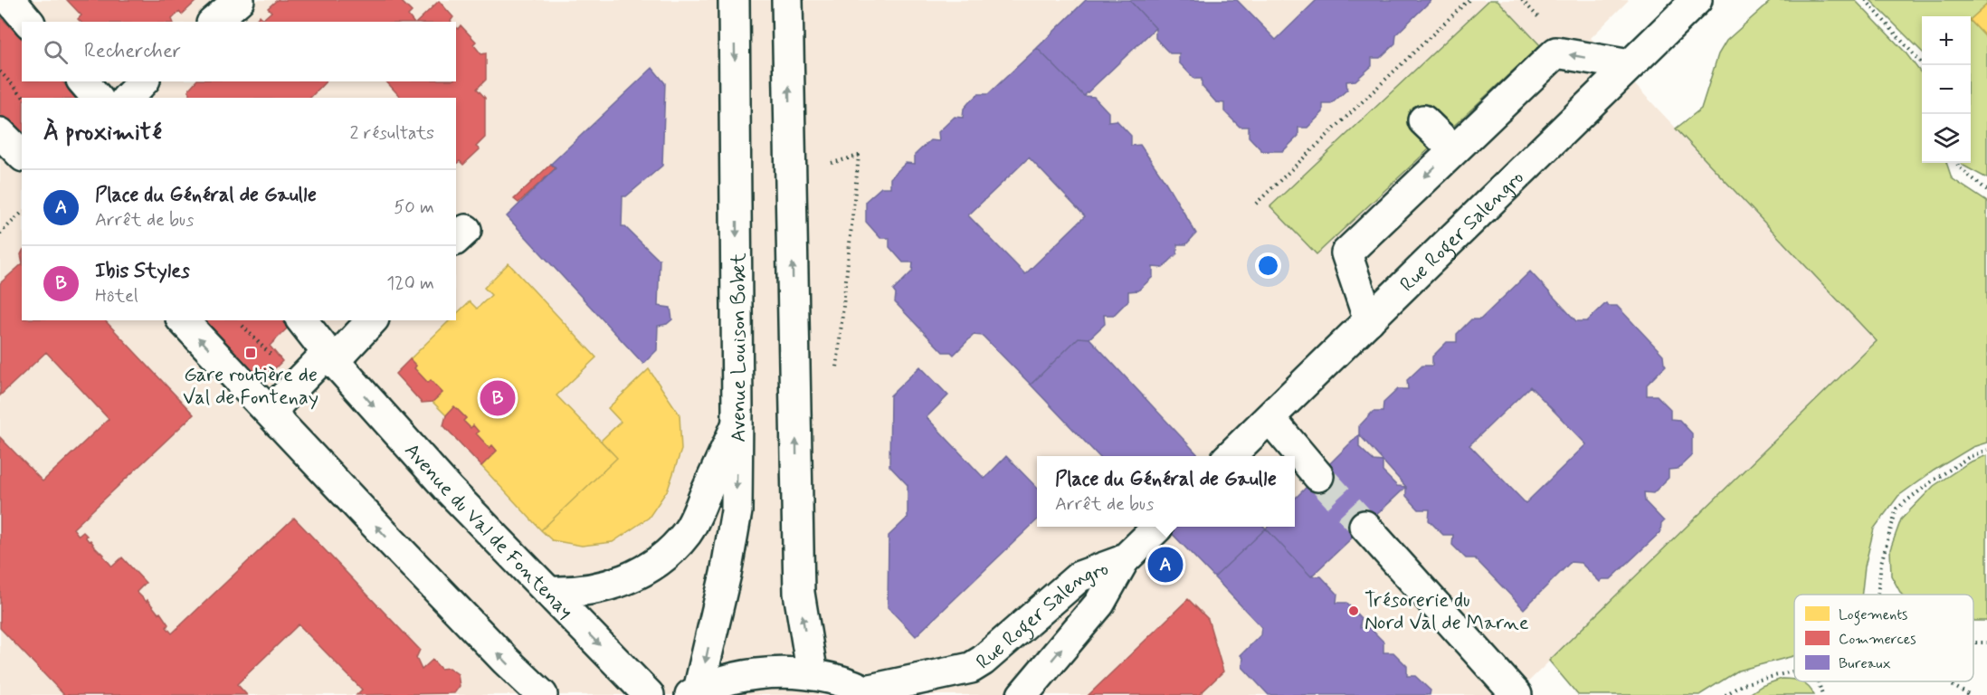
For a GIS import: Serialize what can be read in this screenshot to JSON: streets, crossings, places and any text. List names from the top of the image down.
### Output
{
  "streets": {
    "street": ["Rue Roger Salengro", "Avenue Louison Bobet", "Avenue du Val de Fontenay"]
  },
  "places": {
    "transit": ["Gare routière de Val de Fontenay"],
    "other": ["Trésorerie du Nord Val de Marne"]
  },
  "legend": ["Logements", "Commerces", "Bureaux"],
  "page": {
    "map_buttons": ["+", "−"],
    "search": "Rechercher",
    "heading": ["À proximité", "2 résultats"],
    "list": [
      {
        "mark": "A",
        "name": "Place du Général de Gaulle",
        "note": "Arrêt de bus",
        "value": "50 m"
      },
      {
        "mark": "B",
        "name": "Ibis Styles",
        "note": "Hôtel",
        "value": "120 m"
      }
    ],
    "pins": ["B", "A"],
    "popup": ["Place du Général de Gaulle", "Arrêt de bus"]
  }
}
